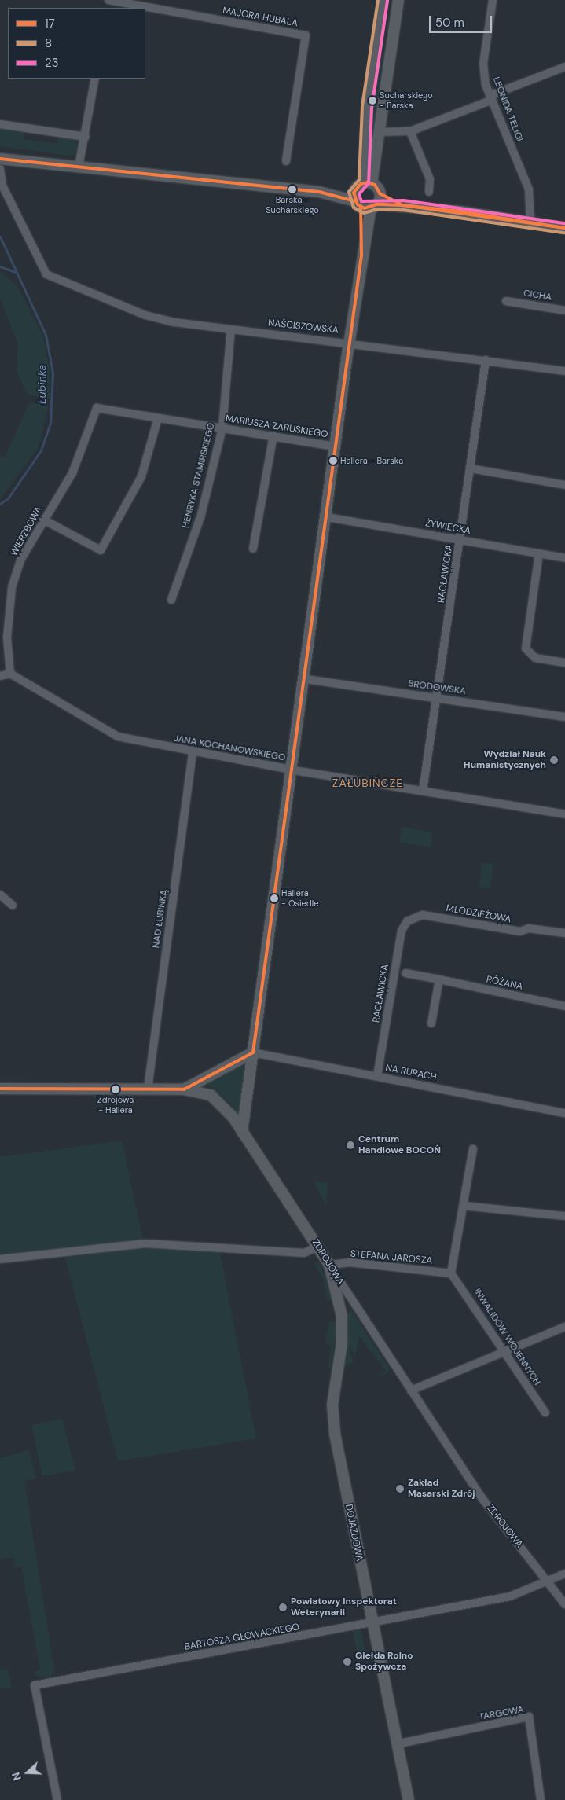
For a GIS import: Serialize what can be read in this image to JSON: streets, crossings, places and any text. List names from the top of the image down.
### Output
{
  "streets": {
    "street": [
      "MAJORA HUBALA",
      "LEONIDA TELIGI",
      "CICHA",
      "NAŚCISZOWSKA",
      "MARIUSZA ZARUSKIEGO",
      "HENRYKA STAMIRSKIEGO",
      "ŻYWIECKA",
      "WIERZBOWA",
      "RACŁAWICKA",
      "BRODOWSKA",
      "JANA KOCHANOWSKIEGO",
      "MŁODZIEŻOWA",
      "NAD ŁUBINKĄ",
      "RÓŻANA",
      "NA RURACH",
      "STEFANA JAROSZA",
      "ZDROJOWA",
      "INWALIDÓW WOJENNYCH",
      "DOJAZDOWA",
      "BARTOSZA GŁOWACKIEGO",
      "TARGOWA"
    ]
  },
  "crossings": [
    ["NAŚCISZOWSKA", "HENRYKA STAMIRSKIEGO"],
    ["NAŚCISZOWSKA", "RACŁAWICKA"],
    ["MARIUSZA ZARUSKIEGO", "HENRYKA STAMIRSKIEGO"],
    ["MARIUSZA ZARUSKIEGO", "WIERZBOWA"],
    ["ŻYWIECKA", "RACŁAWICKA"],
    ["WIERZBOWA", "JANA KOCHANOWSKIEGO"],
    ["RACŁAWICKA", "BRODOWSKA"],
    ["RACŁAWICKA", "JANA KOCHANOWSKIEGO"],
    ["RACŁAWICKA", "MŁODZIEŻOWA"],
    ["RACŁAWICKA", "NA RURACH"],
    ["JANA KOCHANOWSKIEGO", "NAD ŁUBINKĄ"],
    ["NAD ŁUBINKĄ", "ZDROJOWA"],
    ["STEFANA JAROSZA", "ZDROJOWA"],
    ["STEFANA JAROSZA", "INWALIDÓW WOJENNYCH"],
    ["STEFANA JAROSZA", "DOJAZDOWA"],
    ["ZDROJOWA", "DOJAZDOWA"],
    ["ZDROJOWA", "BARTOSZA GŁOWACKIEGO"],
    ["DOJAZDOWA", "BARTOSZA GŁOWACKIEGO"],
    ["DOJAZDOWA", "TARGOWA"]
  ],
  "districts": ["ZAŁUBIŃCZE"],
  "water": ["Łubinka"],
  "places": [
    "Sucharskiego - Barska",
    "Barska - Sucharskiego",
    "Hallera - Barska",
    "Wydział Nauk Humanistycznych",
    "Hallera - Osiedle",
    "Zdrojowa - Hallera",
    "Centrum Handlowe BOCOŃ",
    "Zakład Masarski Zdrój",
    "Powiatowy Inspektorat Weterynarii",
    "Giełda Rolno Spożywcza"
  ],
  "lines": ["transit line 8", "transit line 23", "transit line 17"],
  "legend": ["17", "8", "23"],
  "scale_bar": "50 m",
  "north": "left"
}
